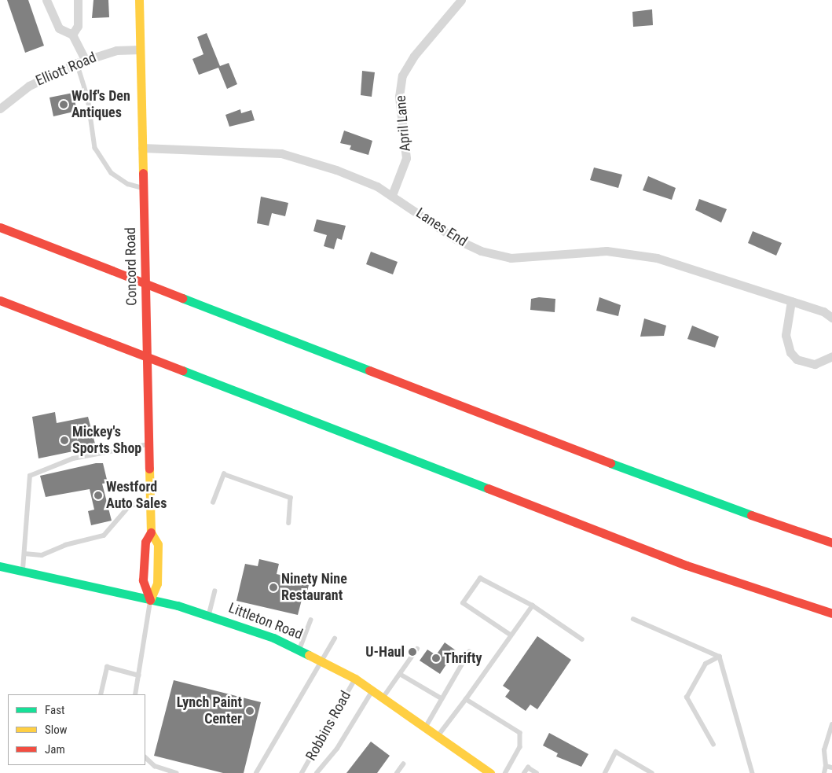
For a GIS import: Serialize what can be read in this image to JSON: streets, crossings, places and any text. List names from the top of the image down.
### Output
{
  "streets": {
    "main road": ["Concord Road", "Littleton Road"],
    "street": ["Elliott Road", "April Lane", "Lanes End"],
    "lane": ["Robbins Road"]
  },
  "crossings": [
    ["Elliott Road", "Concord Road"],
    ["April Lane", "Lanes End"],
    ["Lanes End", "Concord Road"],
    ["Concord Road", "Littleton Road"],
    ["Littleton Road", "Robbins Road"]
  ],
  "places": [
    "Wolf's Den Antiques",
    "Mickey's Sports Shop",
    "Westford Auto Sales",
    "Ninety Nine Restaurant",
    "U-Haul",
    "Thrifty",
    "Lynch Paint Center"
  ],
  "legend": ["Fast", "Slow", "Jam"]
}
